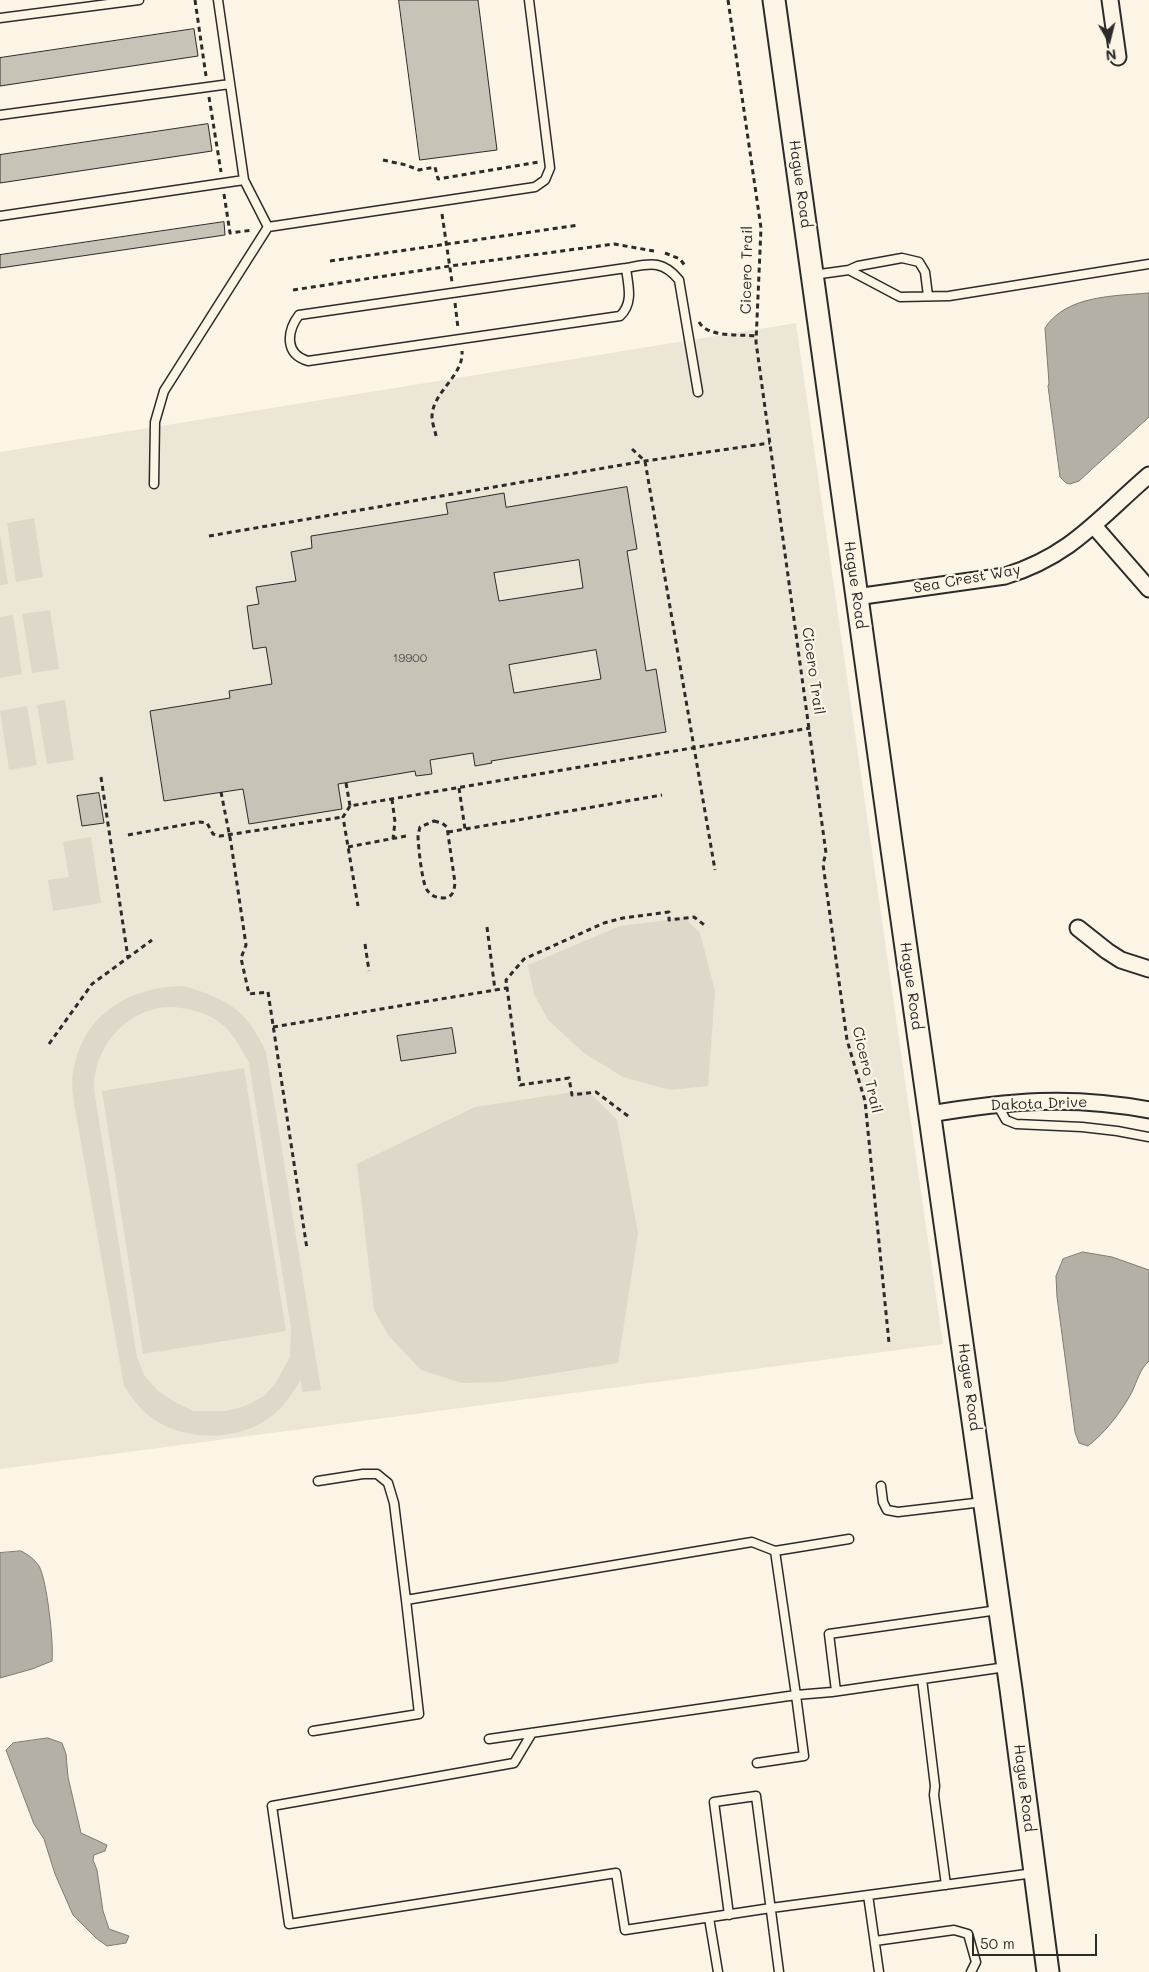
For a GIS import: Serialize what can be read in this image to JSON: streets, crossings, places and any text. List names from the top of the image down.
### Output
{
  "streets": {
    "main road": ["Hague Road"],
    "street": ["Sea Crest Way", "Dakota Drive"],
    "path": ["Cicero Trail"]
  },
  "crossings": [
    ["Hague Road", "Sea Crest Way"],
    ["Hague Road", "Dakota Drive"]
  ],
  "house_numbers": ["19900"],
  "scale_bar": "50 m",
  "north": "bottom"
}
